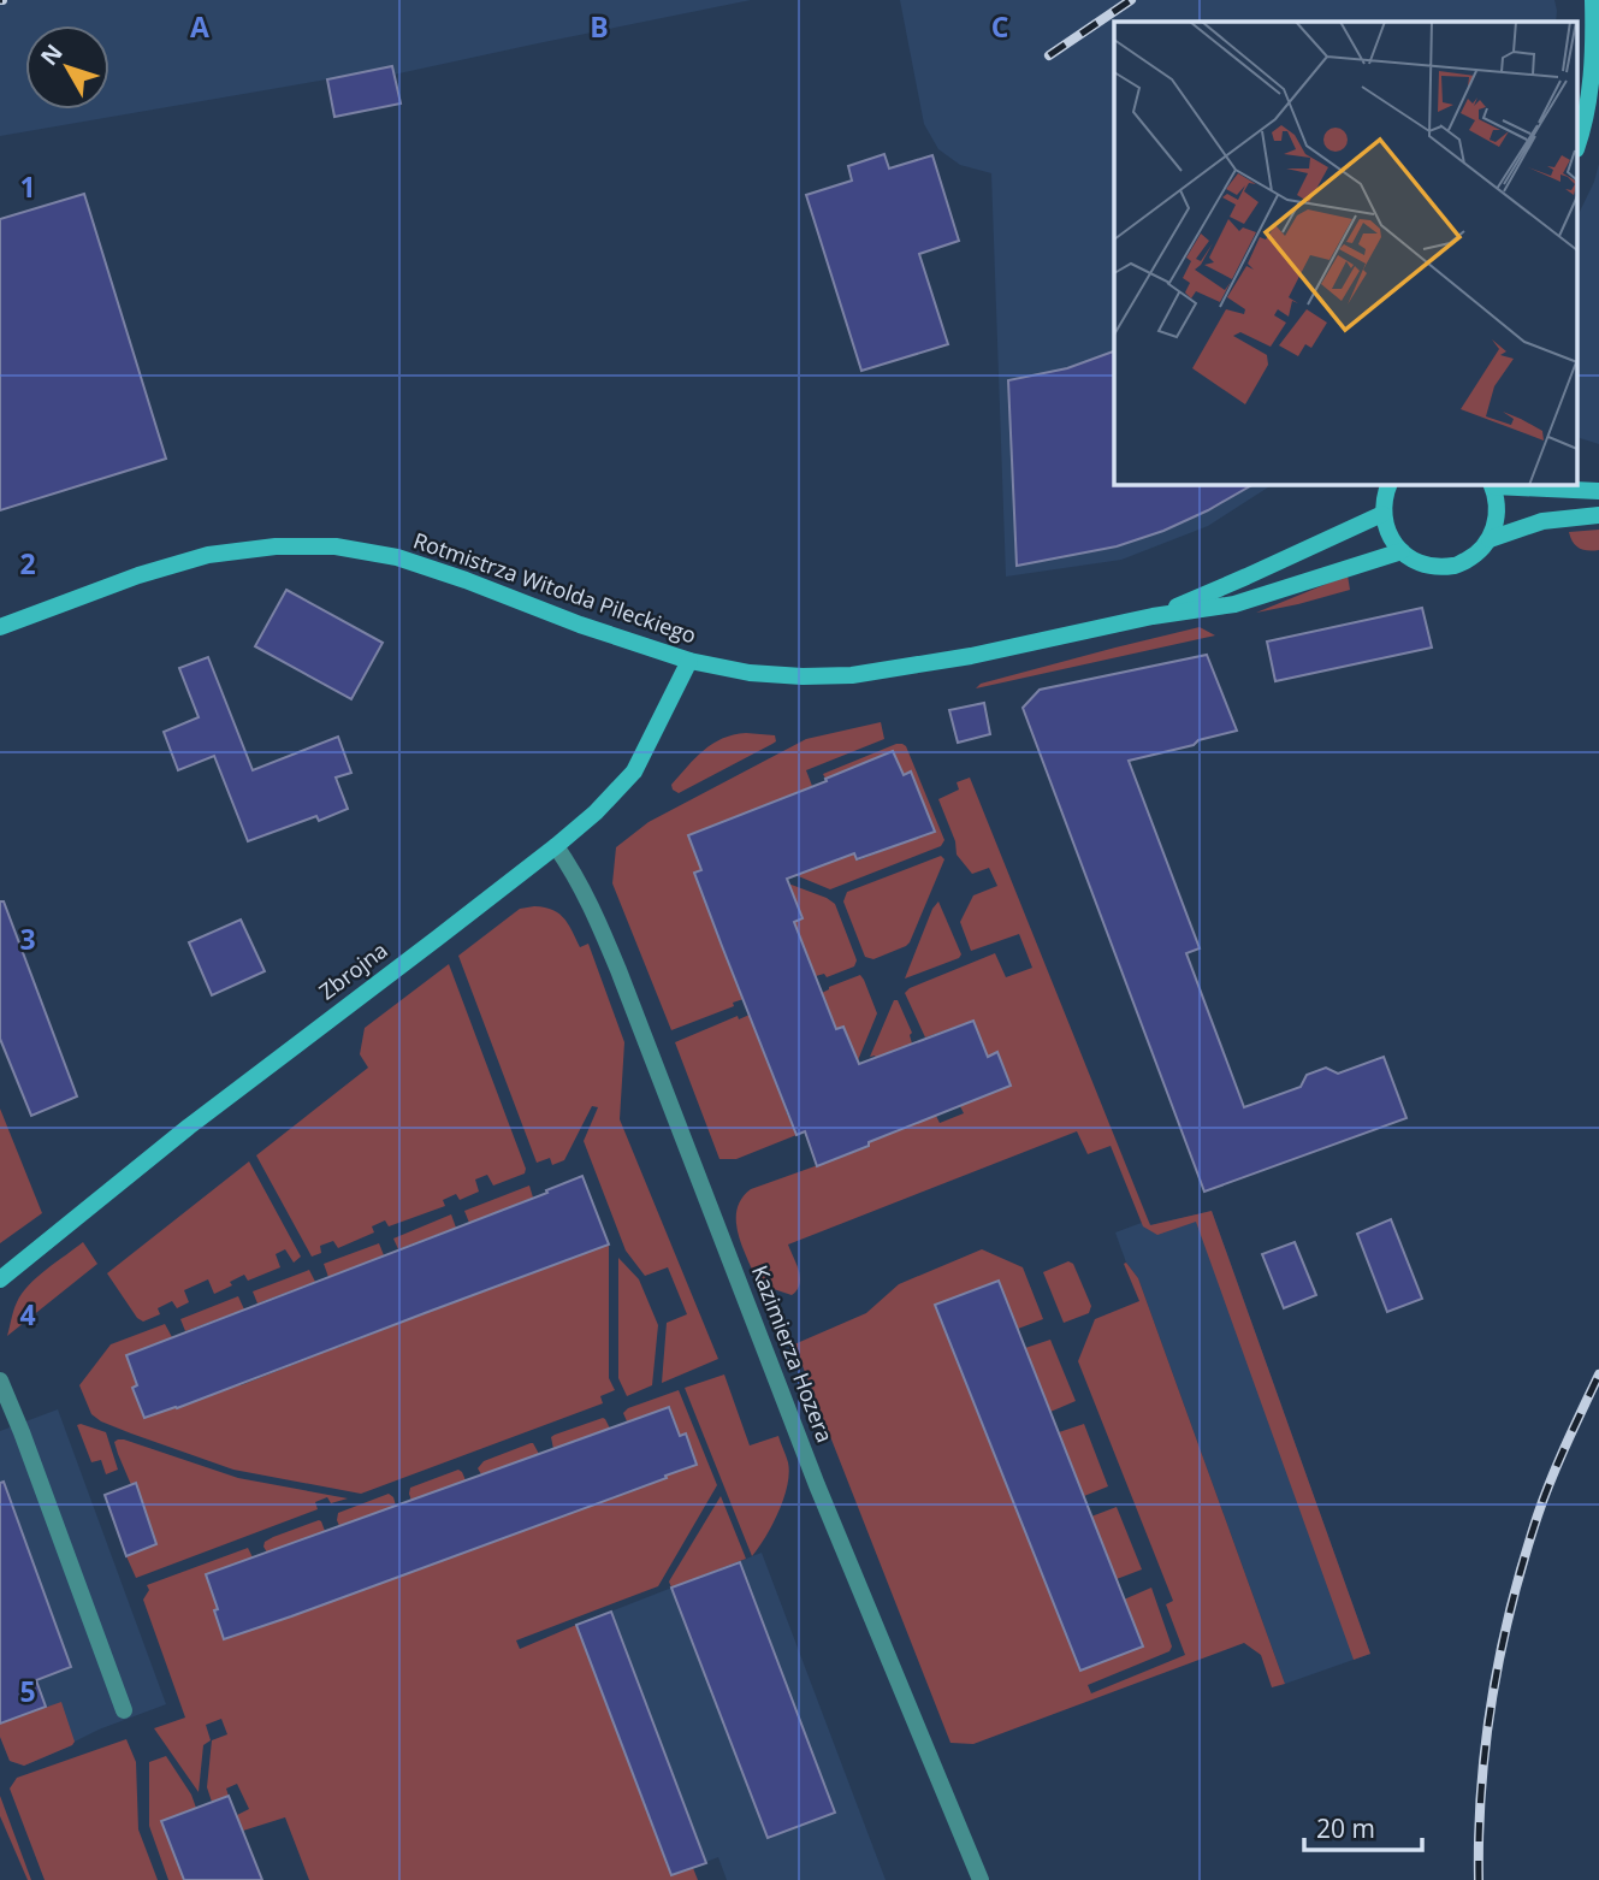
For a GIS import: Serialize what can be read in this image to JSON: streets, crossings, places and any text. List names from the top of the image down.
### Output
{
  "streets": {
    "main road": ["Rotmistrza Witolda Pileckiego", "Zbrojna"],
    "street": ["Kazimierza Hozera"]
  },
  "crossings": [
    ["Rotmistrza Witolda Pileckiego", "Zbrojna"],
    ["Zbrojna", "Kazimierza Hozera"]
  ],
  "scale_bar": "20 m",
  "north": "top left",
  "grid": {
    "columns": ["A", "B", "C"],
    "rows": [
      "1",
      "2",
      "3",
      "4",
      "5"
    ]
  }
}
